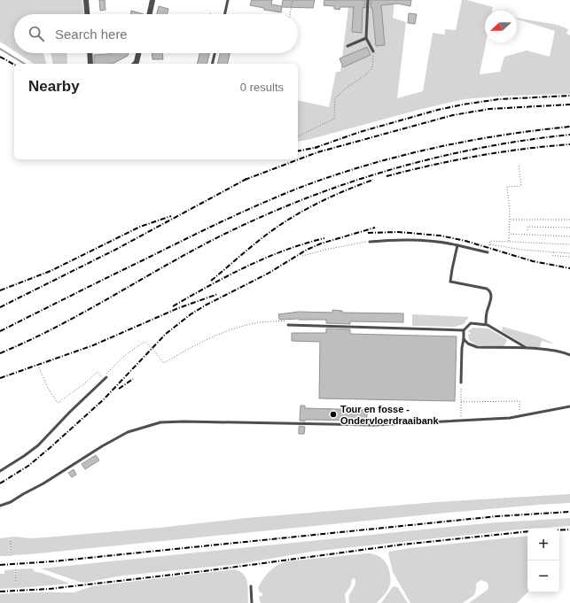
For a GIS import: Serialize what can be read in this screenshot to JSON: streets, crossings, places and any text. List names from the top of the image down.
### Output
{
  "places": ["Tour en fosse - Ondervloerdraaibank"],
  "north": "left",
  "page": {
    "search": "Search here",
    "heading": ["Nearby", "0 results"],
    "map_buttons": ["+", "−"]
  }
}
